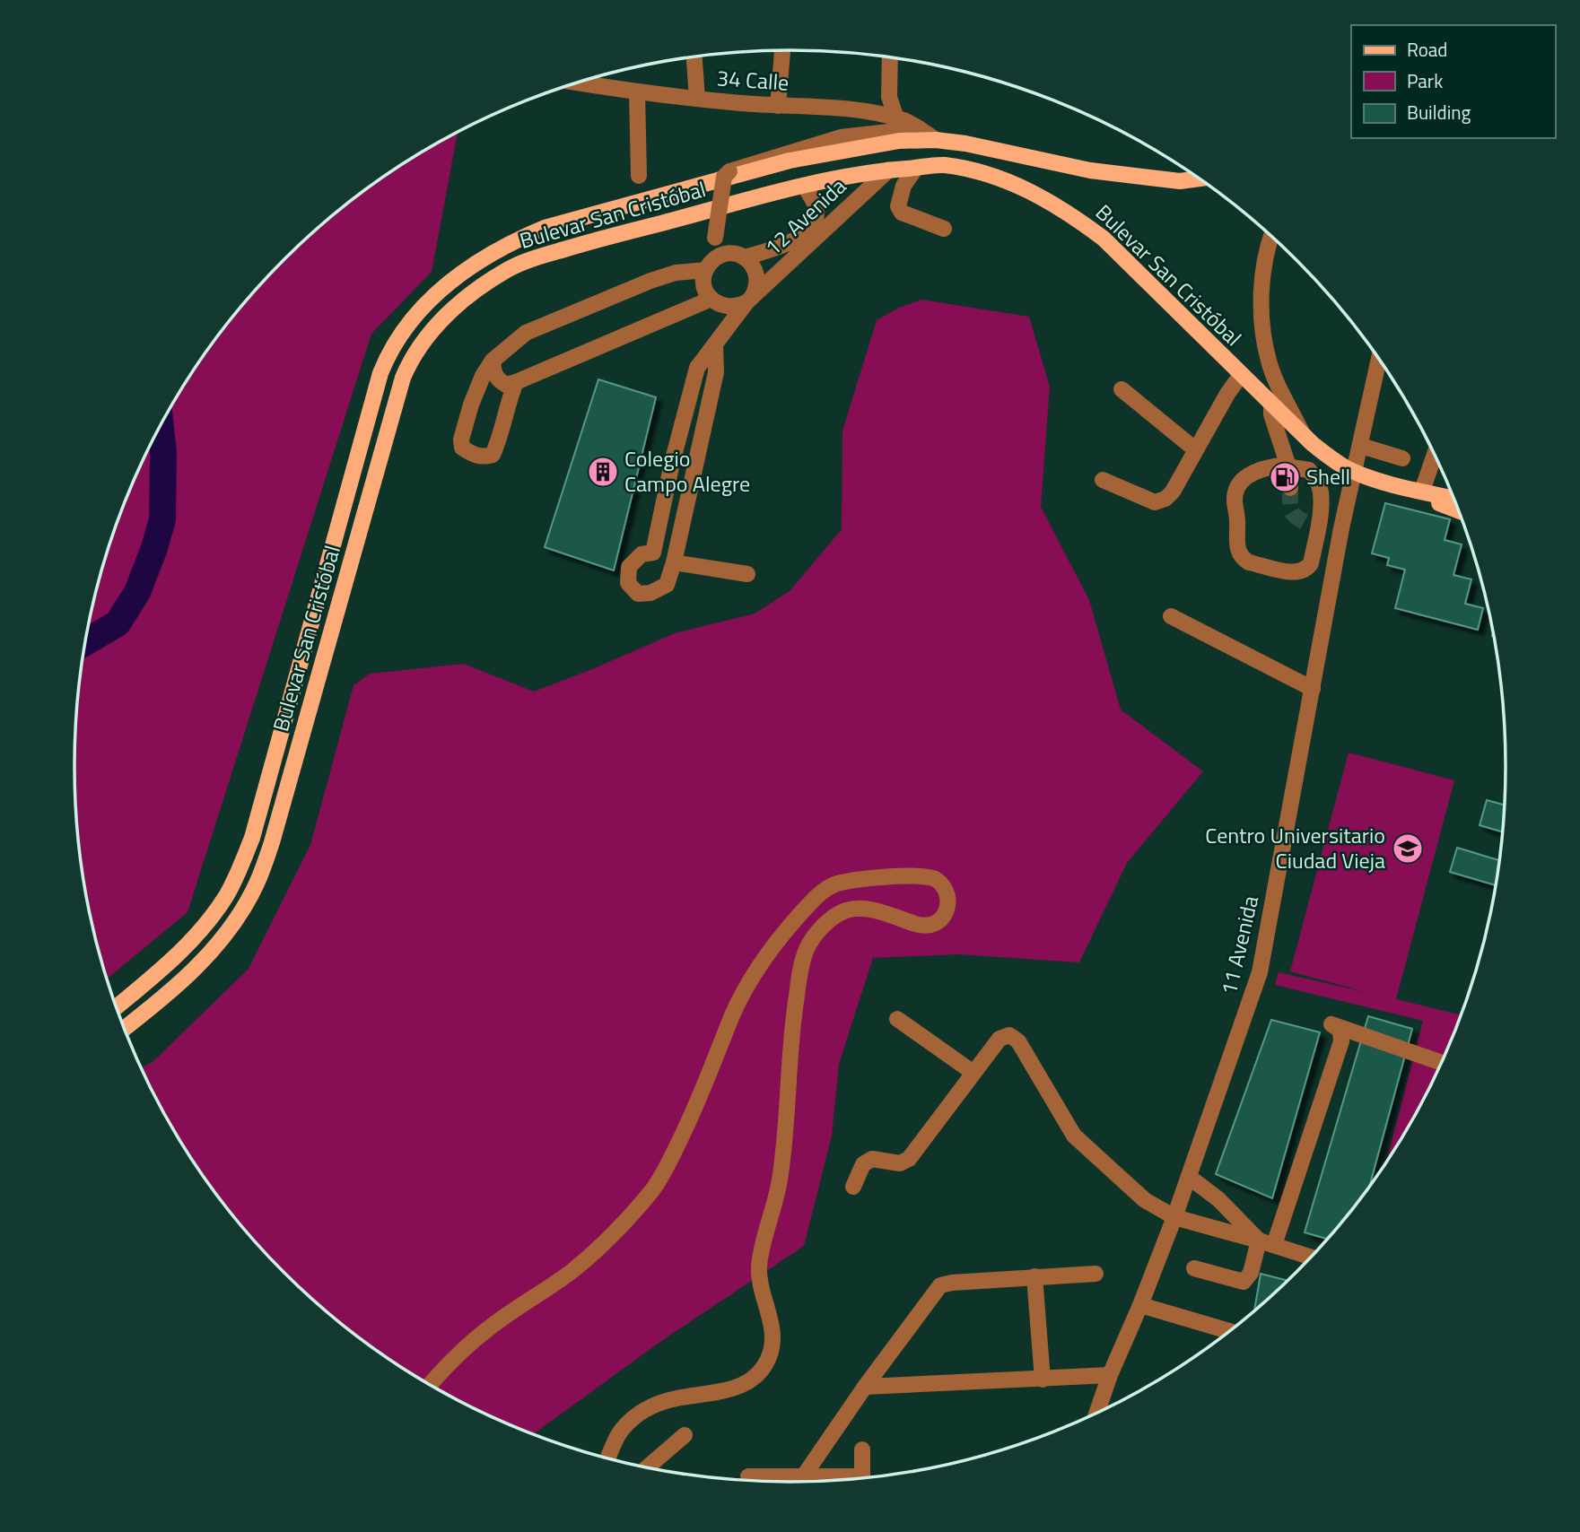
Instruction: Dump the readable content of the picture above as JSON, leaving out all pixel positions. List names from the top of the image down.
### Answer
{
  "streets": {
    "main road": ["Bulevar San Cristóbal"],
    "street": ["34 Calle", "12 Avenida", "11 Avenida"]
  },
  "crossings": [
    ["34 Calle", "Bulevar San Cristóbal"],
    ["Bulevar San Cristóbal", "12 Avenida"],
    ["Bulevar San Cristóbal", "11 Avenida"]
  ],
  "places": {
    "building": ["Colegio Campo Alegre"],
    "fuel station": ["Shell"],
    "school or university": ["Centro Universitario Ciudad Vieja"]
  },
  "legend": ["Road", "Park", "Building"]
}
